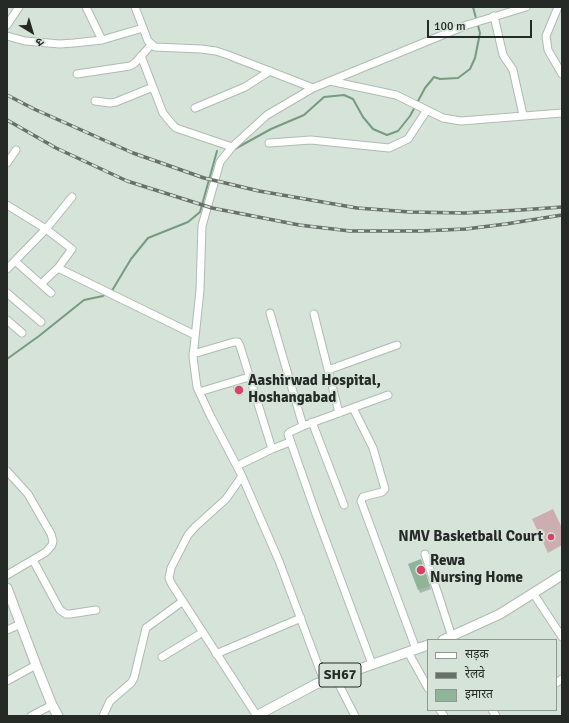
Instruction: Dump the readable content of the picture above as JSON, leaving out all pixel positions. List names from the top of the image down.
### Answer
{
  "streets": {
    "main road": ["SH67"]
  },
  "places": ["Aashirwad Hospital, Hoshangabad", "NMV Basketball Court", "Rewa Nursing Home"],
  "legend": ["सड़क", "रेलवे", "इमारत"],
  "scale_bar": "100 m",
  "north": "bottom right"
}
